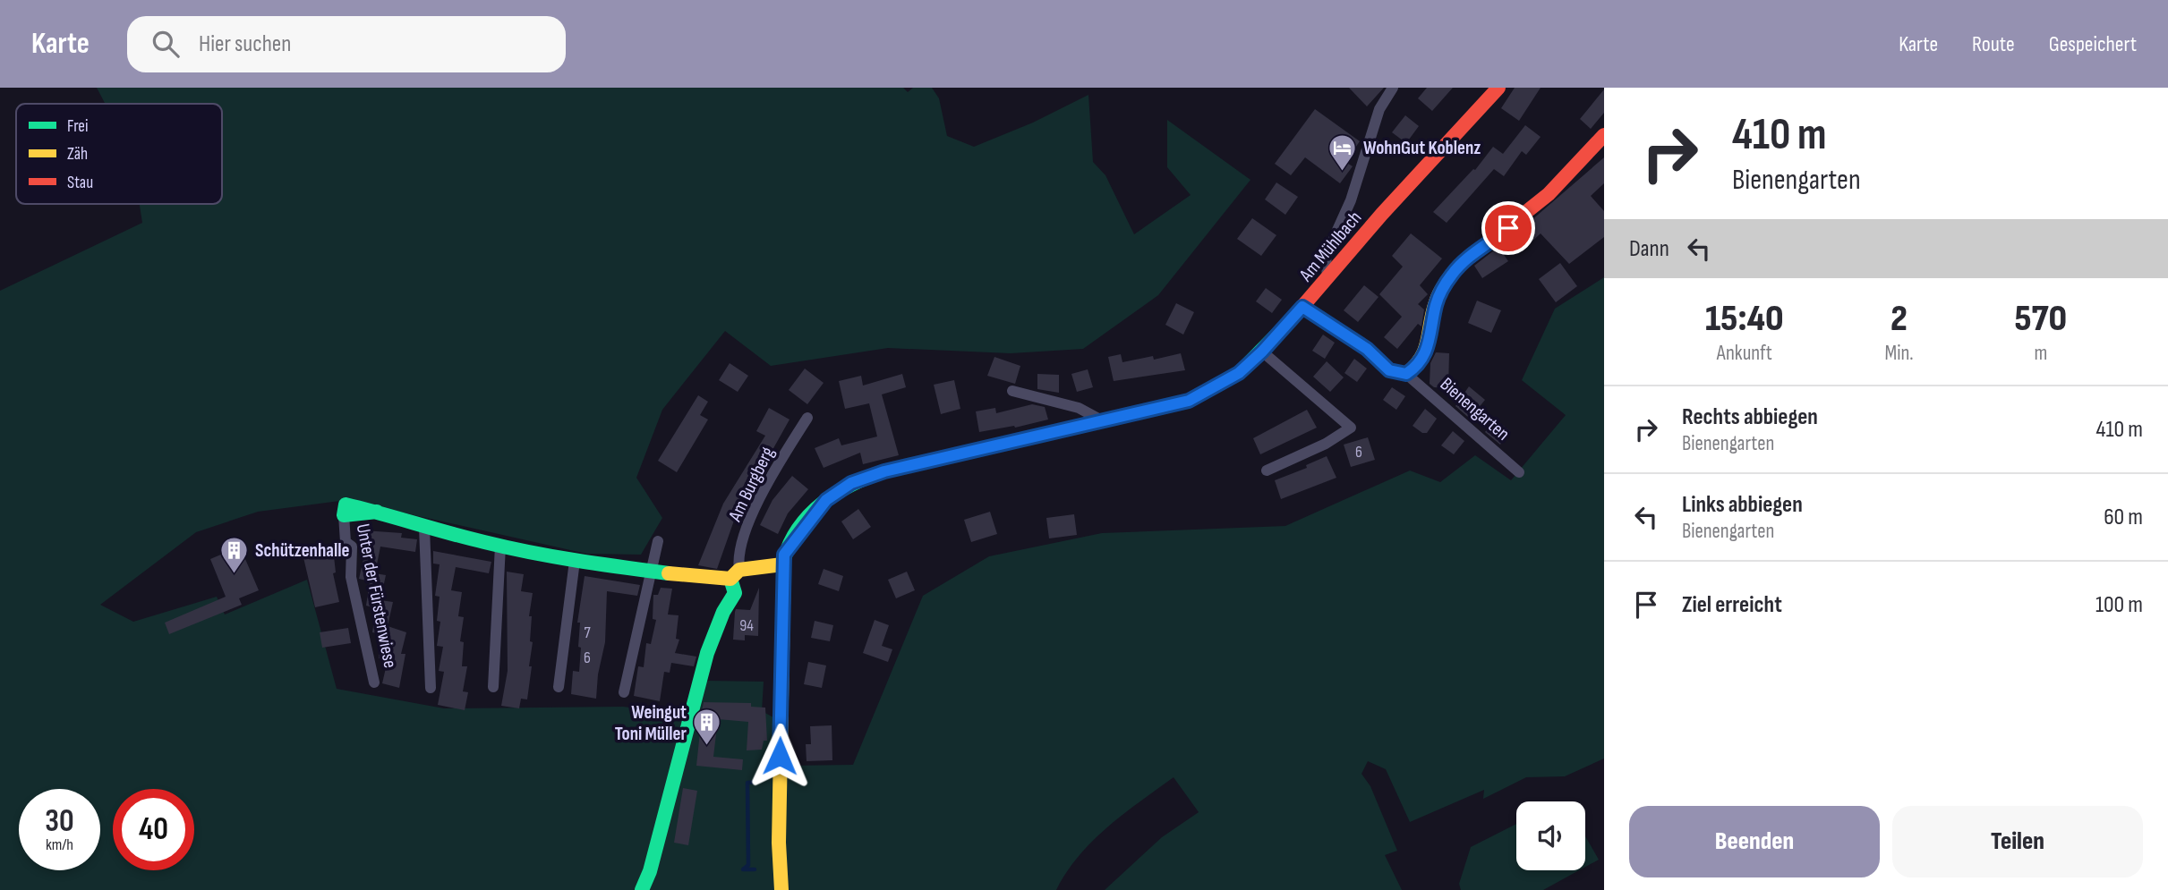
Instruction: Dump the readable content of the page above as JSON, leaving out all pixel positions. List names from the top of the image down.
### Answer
{
  "streets": {
    "street": [
      "Am Mühlbach",
      "Bienengarten",
      "Am Burgberg",
      "Unter der Fürstenwiese"
    ]
  },
  "crossings": [
    ["Am Mühlbach", "Bienengarten"],
    ["Am Mühlbach", "Unter der Fürstenwiese"],
    ["Am Burgberg", "Unter der Fürstenwiese"]
  ],
  "places": {
    "hotel": ["WohnGut Koblenz"],
    "building": ["Schützenhalle", "Weingut Toni Müller"]
  },
  "house_numbers": [
    "6",
    "94",
    "7",
    "6"
  ],
  "legend": ["Frei", "Zäh", "Stau"],
  "page": {
    "header": "Karte",
    "search": "Hier suchen",
    "nav": ["Karte", "Route", "Gespeichert"],
    "turn": ["410 m", "Bienengarten"],
    "then": "Dann",
    "eta": [
      "15:40",
      "Ankunft",
      "2",
      "Min.",
      "570",
      "m"
    ],
    "list": [
      {
        "name": "Rechts abbiegen",
        "note": "Bienengarten",
        "value": "410 m"
      },
      {
        "name": "Links abbiegen",
        "note": "Bienengarten",
        "value": "60 m"
      },
      {
        "name": "Ziel erreicht",
        "value": "100 m"
      }
    ],
    "speed": "30 km/h",
    "limit": "40",
    "buttons": ["Beenden", "Teilen"]
  }
}
